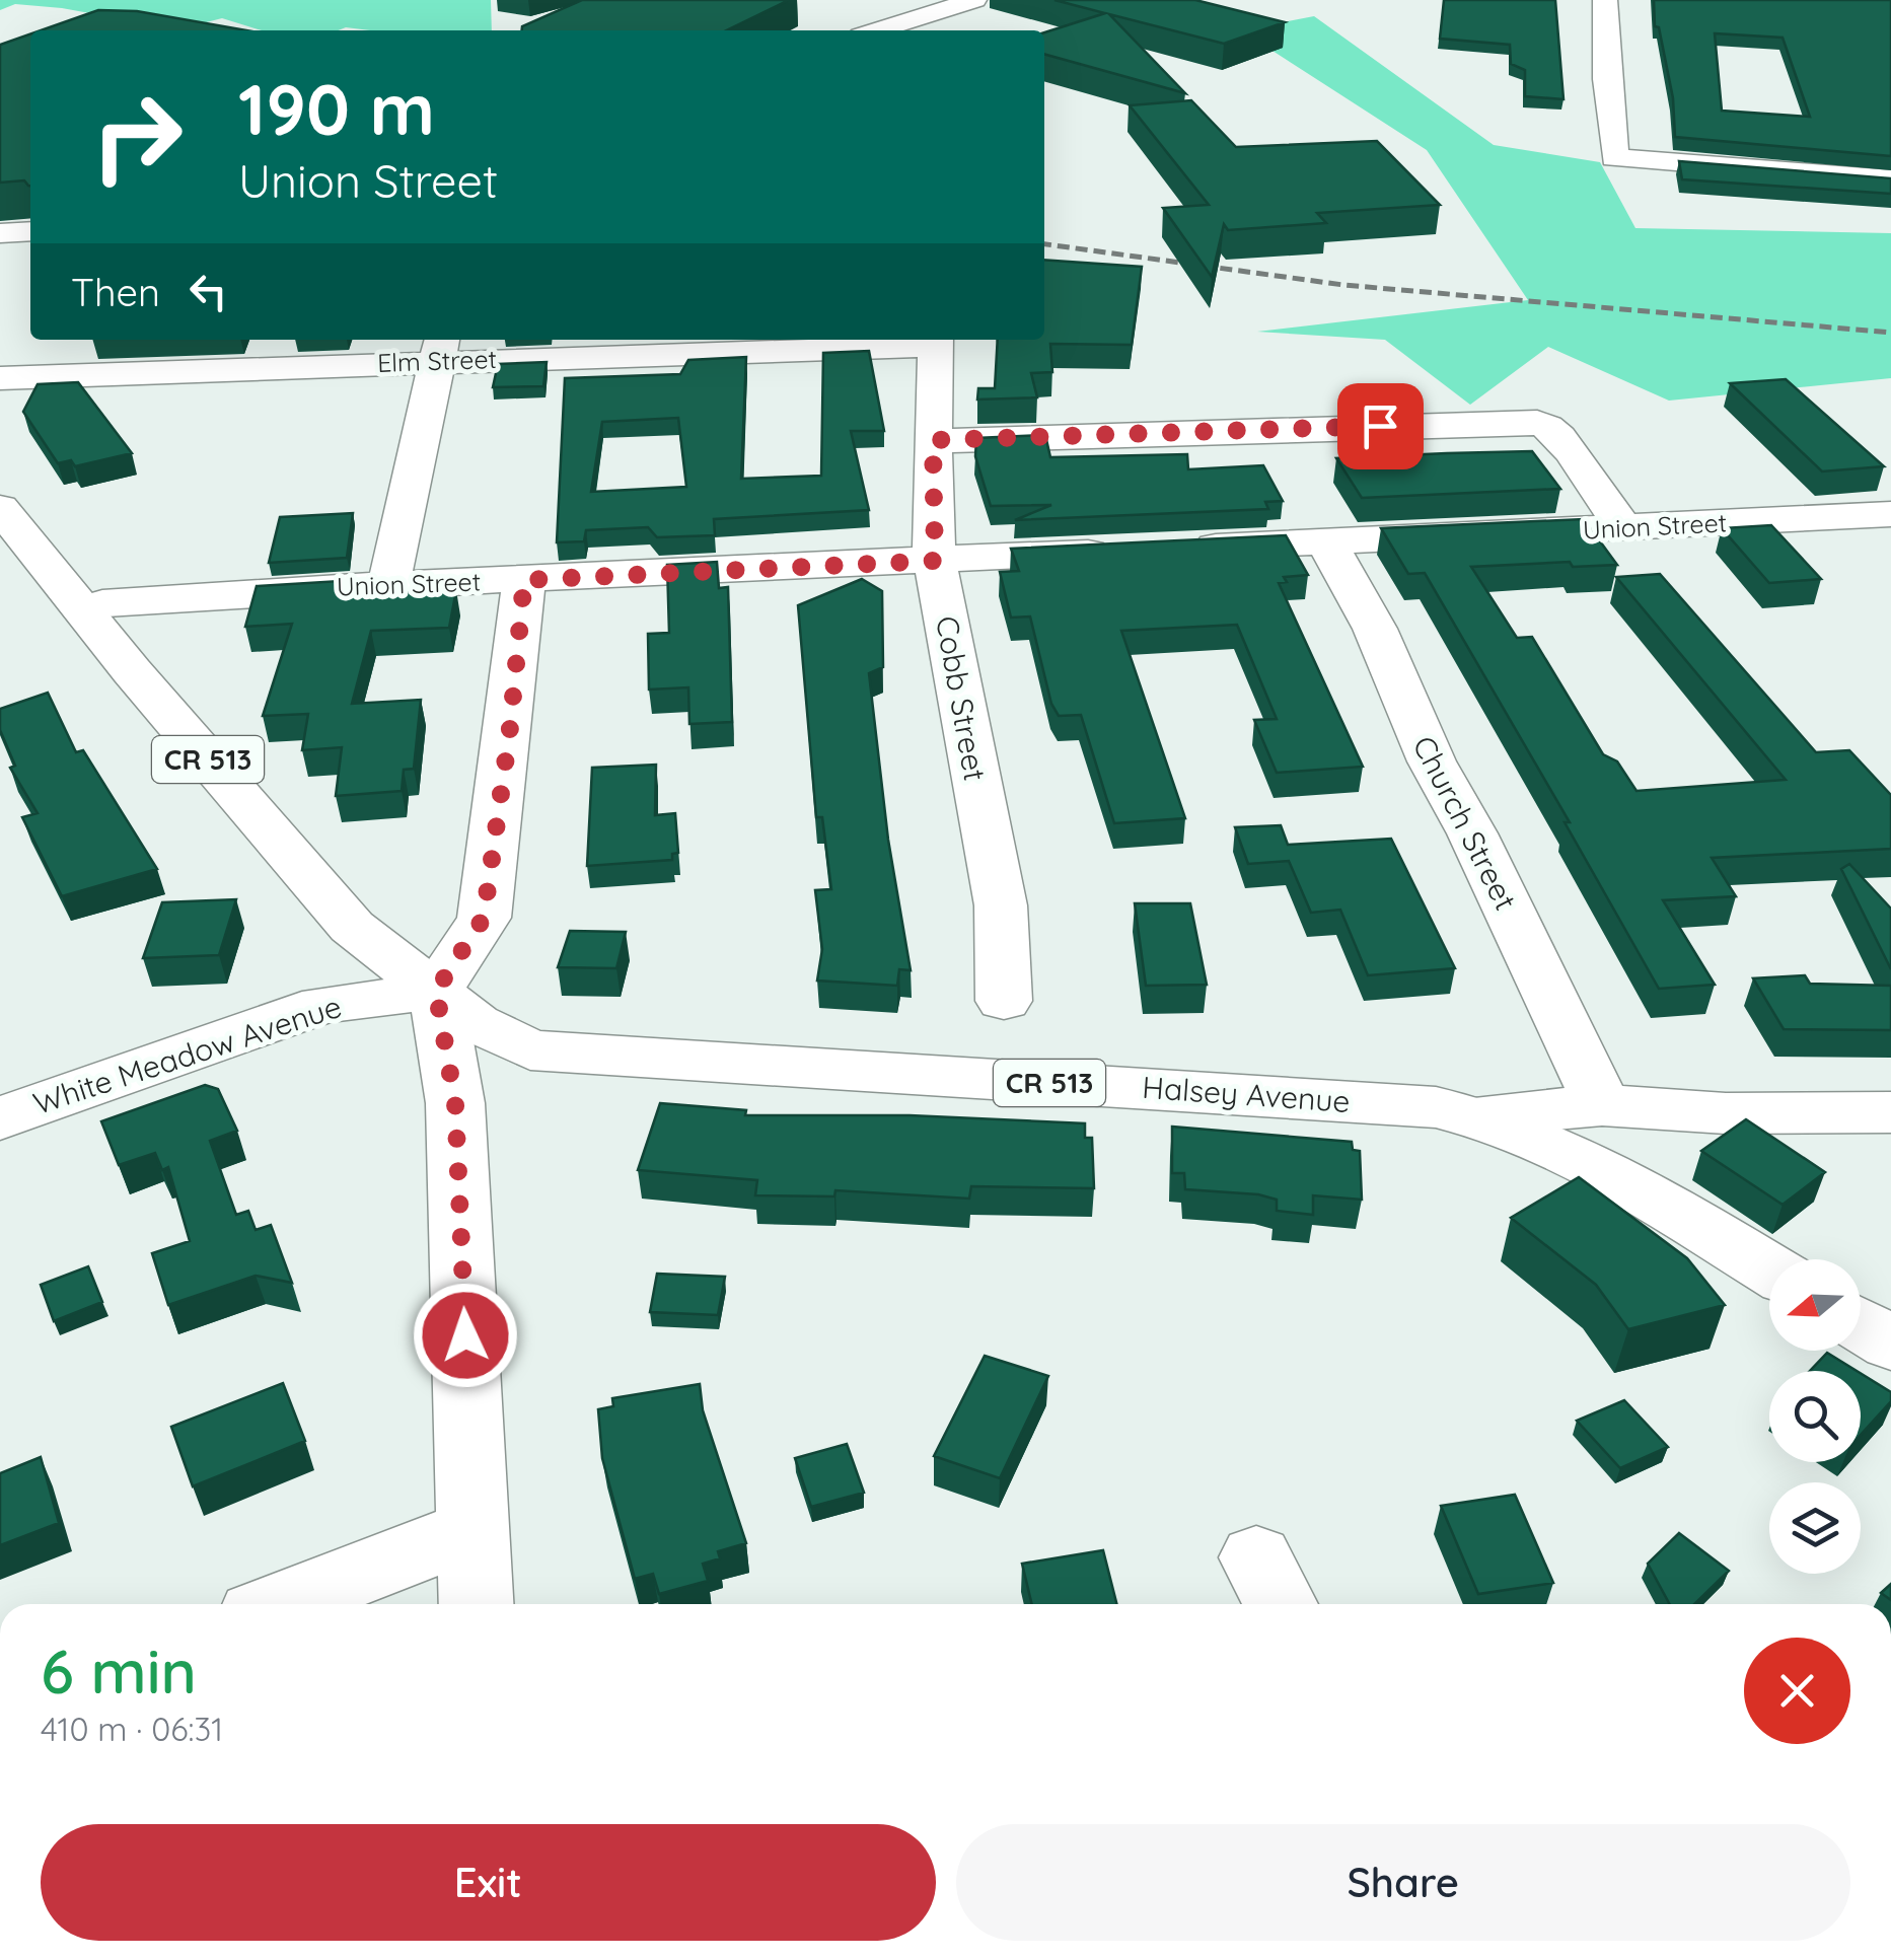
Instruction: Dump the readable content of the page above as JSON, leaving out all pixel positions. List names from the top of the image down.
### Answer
{
  "streets": {
    "street": [
      "Elm Street",
      "Union Street",
      "Cobb Street",
      "CR 513",
      "Church Street",
      "White Meadow Avenue",
      "Halsey Avenue"
    ]
  },
  "crossings": [
    ["Elm Street", "Cobb Street"],
    ["Union Street", "Cobb Street"],
    ["Union Street", "CR 513"],
    ["Union Street", "Church Street"],
    ["CR 513", "White Meadow Avenue"],
    ["CR 513", "Halsey Avenue"],
    ["Church Street", "Halsey Avenue"],
    ["White Meadow Avenue", "Halsey Avenue"]
  ],
  "north": "left",
  "page": {
    "turn": ["190 m", "Union Street"],
    "then": "Then",
    "heading": ["6 min", "410 m · 06:31"],
    "buttons": ["Exit", "Share"]
  }
}
